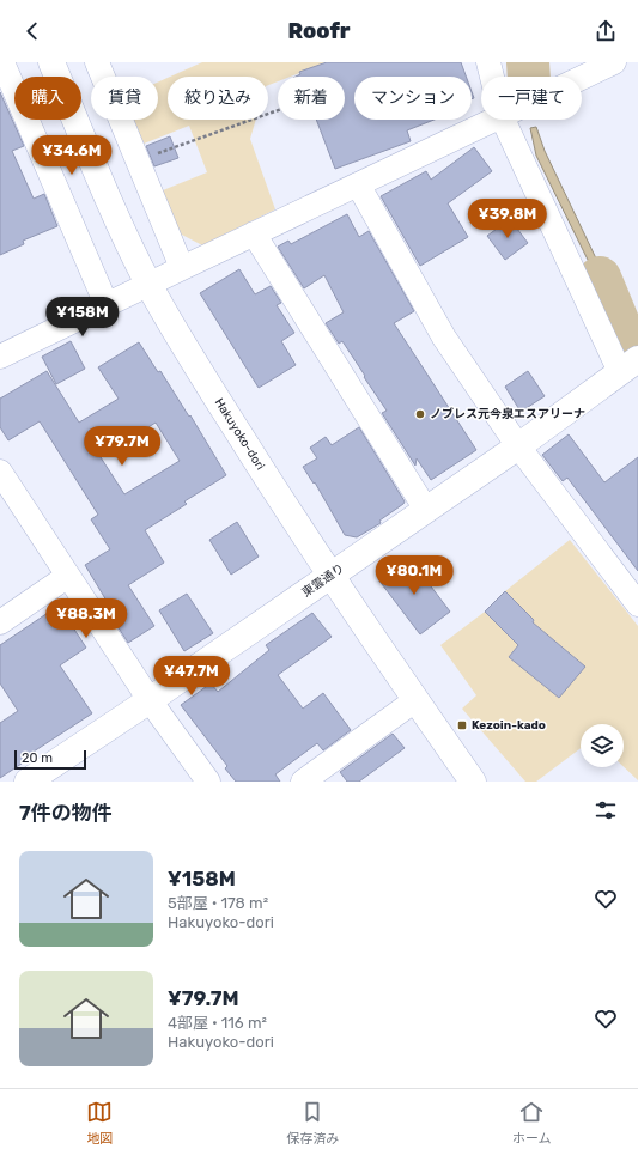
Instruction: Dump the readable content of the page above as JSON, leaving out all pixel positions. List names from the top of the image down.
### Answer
{
  "streets": {
    "main road": ["Hakuyoko-dori", "東雲通り"]
  },
  "crossings": [
    ["Hakuyoko-dori", "東雲通り"]
  ],
  "places": {
    "other": ["ノブレス元今泉エスアリーナ"],
    "transit": ["Kezoin-kado"]
  },
  "scale_bar": "20 m",
  "page": {
    "header": "Roofr",
    "chip": [
      "購入",
      "賃貸",
      "絞り込み",
      "新着",
      "マンション",
      "一戸建て"
    ],
    "price": [
      "¥34.6M",
      "¥39.8M",
      "¥158M",
      "¥79.7M",
      "¥80.1M",
      "¥88.3M",
      "¥47.7M"
    ],
    "scale": "20 m",
    "heading": "7件の物件",
    "list": [
      {
        "name": "¥158M",
        "note": "5部屋 · 178 m² · Hakuyoko-dori"
      },
      {
        "name": "¥79.7M",
        "note": "4部屋 · 116 m² · Hakuyoko-dori"
      }
    ],
    "tabs": ["地図", "保存済み", "ホーム"]
  }
}
